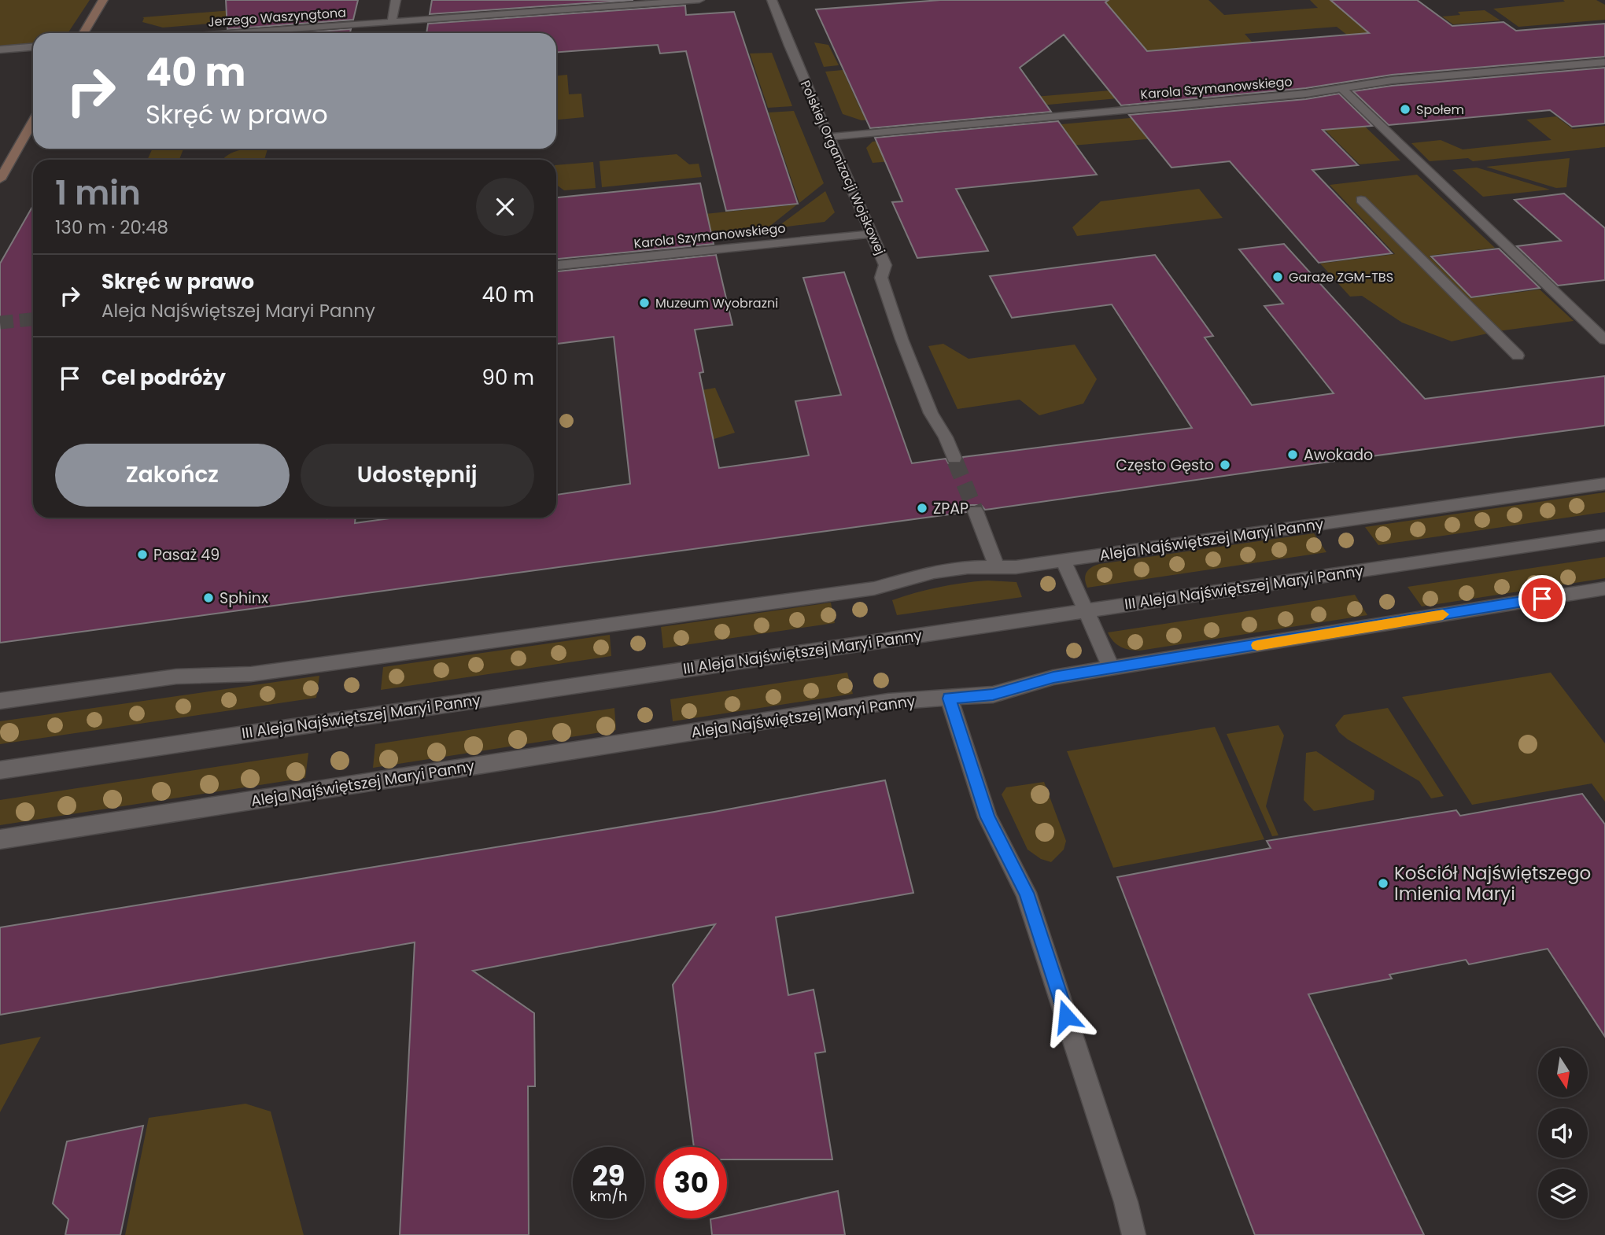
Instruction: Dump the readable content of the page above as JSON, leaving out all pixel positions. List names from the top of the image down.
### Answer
{
  "streets": {
    "street": [
      "Jerzego Waszyngtona",
      "Karola Szymanowskiego",
      "Polskiej Organizacji Wojskowej",
      "Aleja Najświętszej Maryi Panny",
      "III Aleja Najświętszej Maryi Panny"
    ]
  },
  "crossings": [
    ["Karola Szymanowskiego", "Polskiej Organizacji Wojskowej"]
  ],
  "places": [
    "Społem",
    "Garaże ZGM-TBS",
    "Muzeum Wyobrazni",
    "Awokado",
    "Często Gęsto",
    "ZPAP",
    "Pasaż 49",
    "Sphinx",
    "Kościół Najświętszego Imienia Maryi"
  ],
  "north": "bottom",
  "page": {
    "turn": ["40 m", "Skręć w prawo"],
    "heading": ["1 min", "130 m · 20:48"],
    "list": [
      {
        "name": "Skręć w prawo",
        "note": "Aleja Najświętszej Maryi Panny",
        "value": "40 m"
      },
      {
        "name": "Cel podróży",
        "value": "90 m"
      }
    ],
    "buttons": ["Zakończ", "Udostępnij"],
    "speed": "29 km/h",
    "limit": "30"
  }
}
